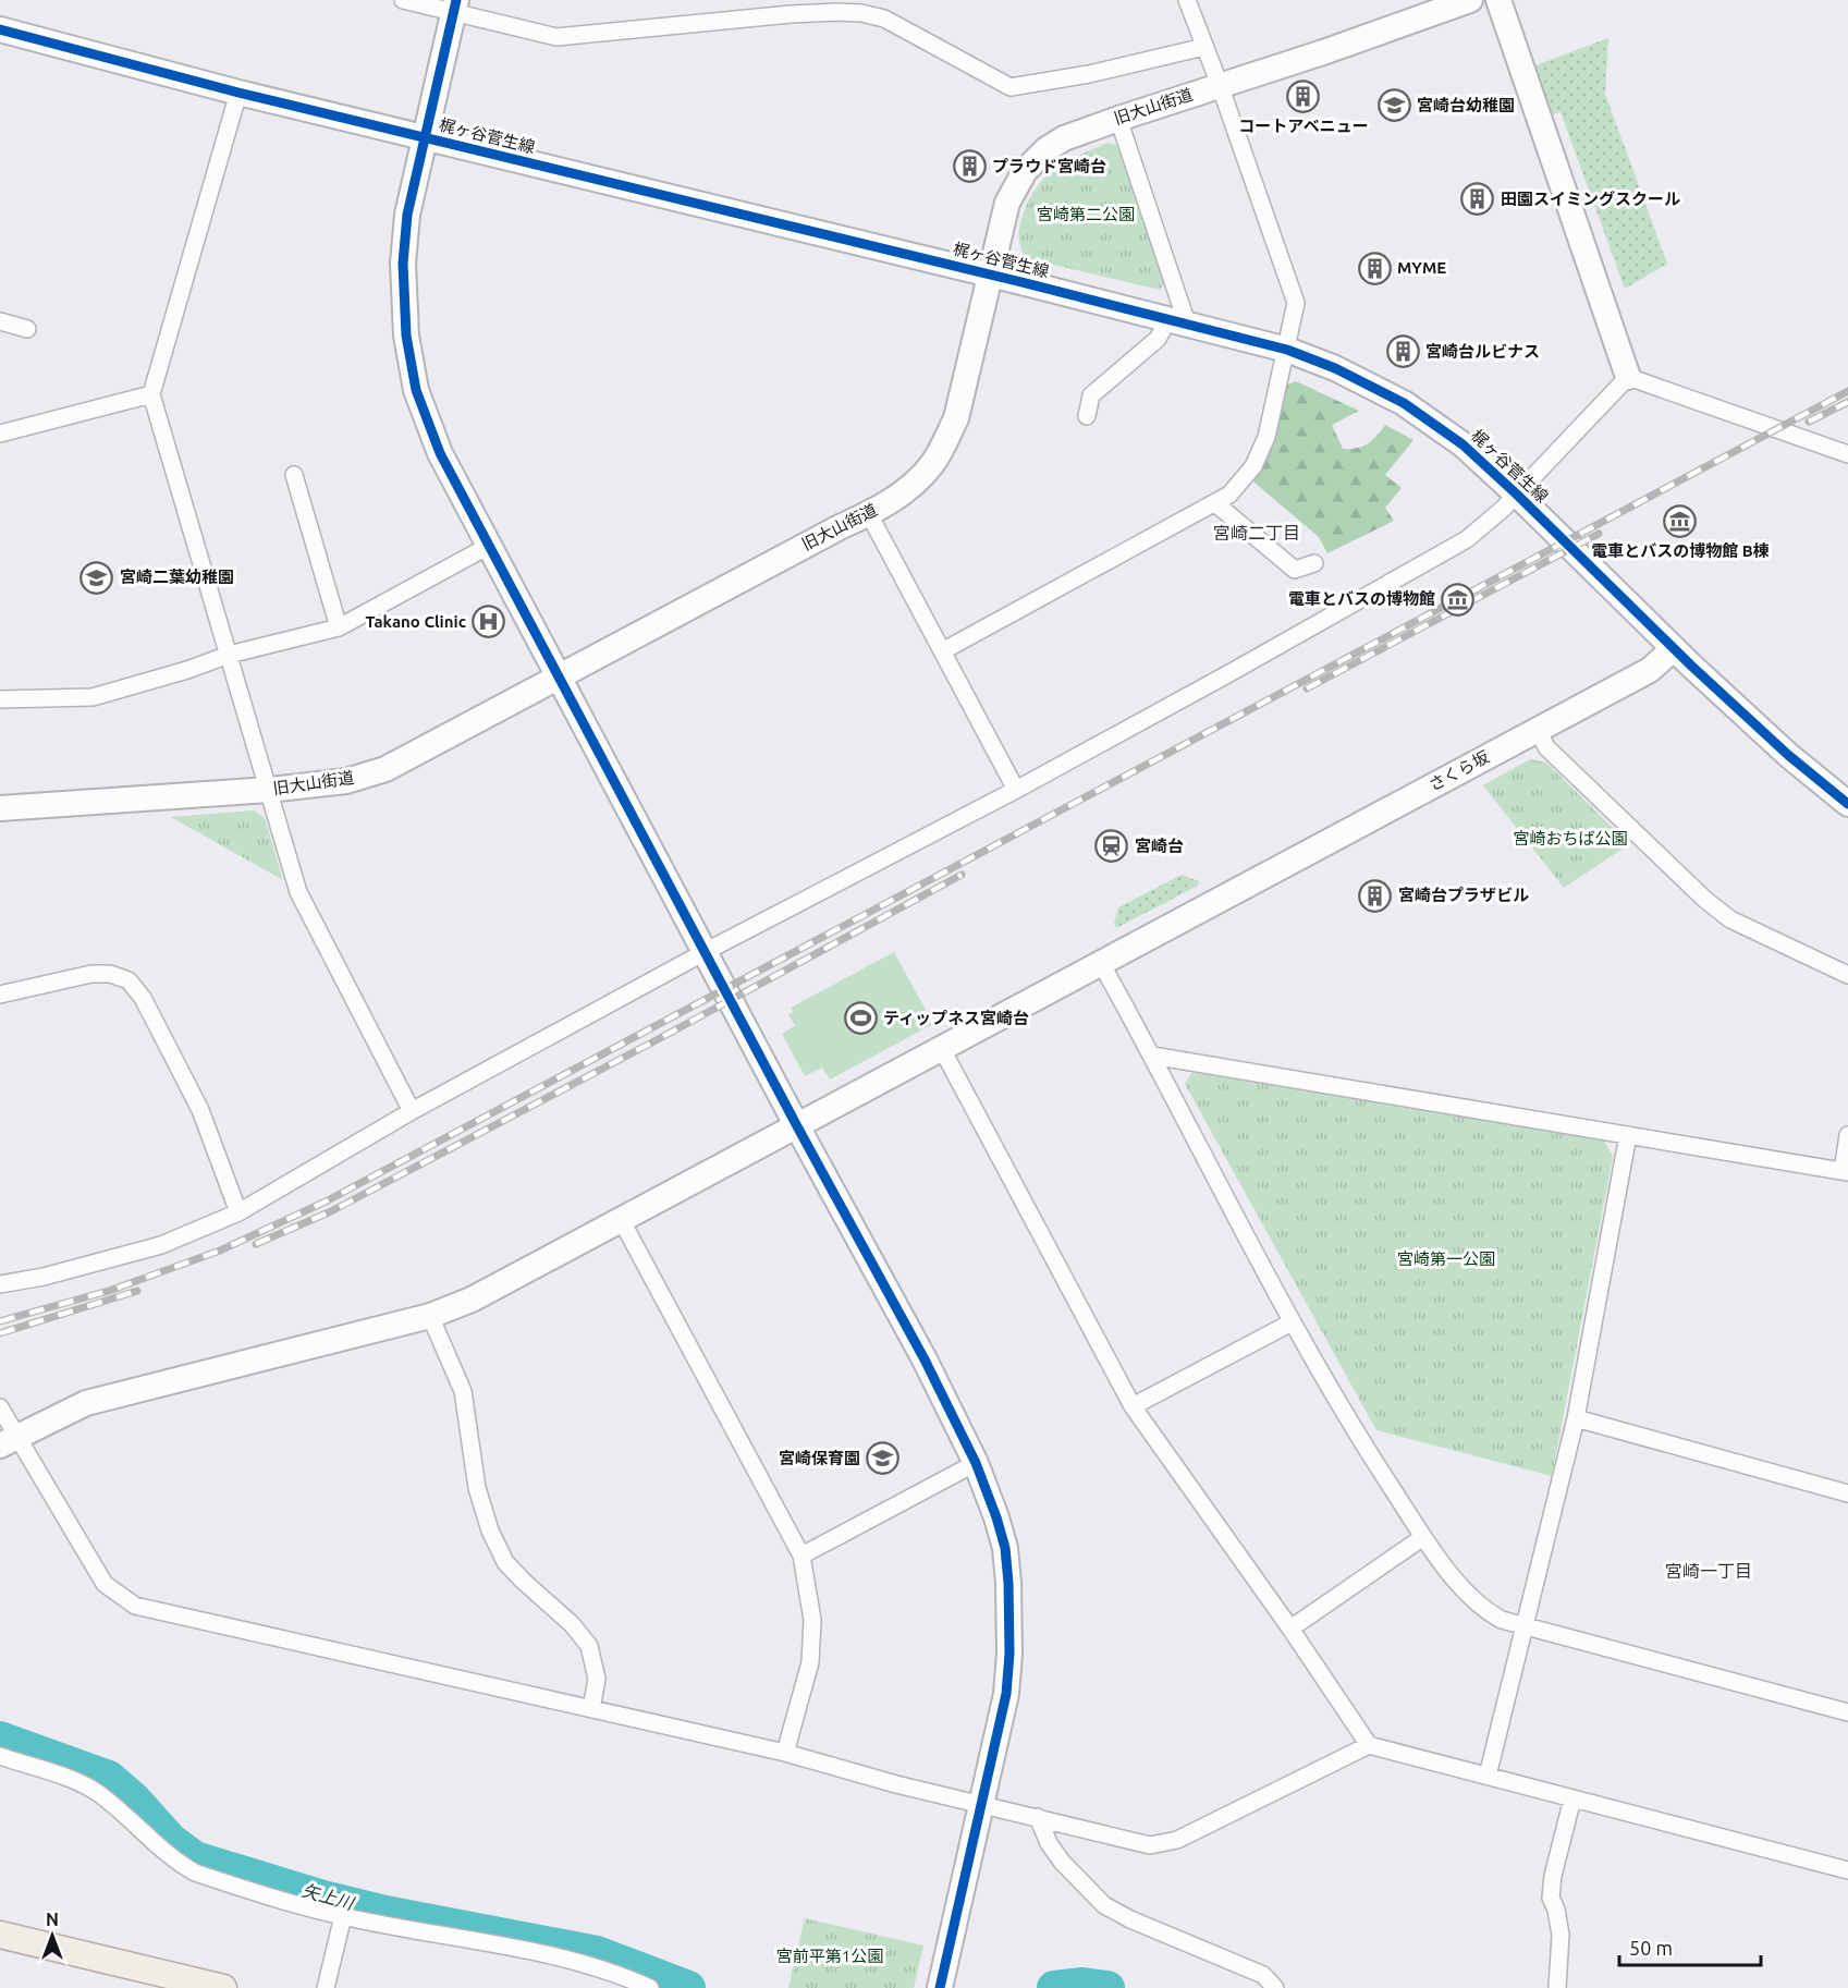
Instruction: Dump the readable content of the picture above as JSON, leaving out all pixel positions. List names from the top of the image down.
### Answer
{
  "streets": {
    "street": ["旧大山街道", "梶ヶ谷菅生線", "さくら坂"]
  },
  "crossings": [
    ["旧大山街道", "梶ヶ谷菅生線"],
    ["梶ヶ谷菅生線", "さくら坂"]
  ],
  "districts": ["宮崎二丁目", "宮崎一丁目"],
  "water": ["矢上川"],
  "parks": [
    "宮崎第二公園",
    "宮崎おちば公園",
    "宮崎第一公園",
    "宮前平第1公園"
  ],
  "places": {
    "building": [
      "コートアベニュー",
      "プラウド宮崎台",
      "田園スイミングスクール",
      "MYME",
      "宮崎台ルビナス",
      "宮崎台プラザビル"
    ],
    "school or university": ["宮崎台幼稚園", "宮崎二葉幼稚園", "宮崎保育園"],
    "museum": ["電車とバスの博物館 B棟", "電車とバスの博物館"],
    "hospital": ["Takano Clinic"],
    "station": ["宮崎台"],
    "sports": ["ティップネス宮崎台"]
  },
  "scale_bar": "50 m",
  "north": "top"
}
